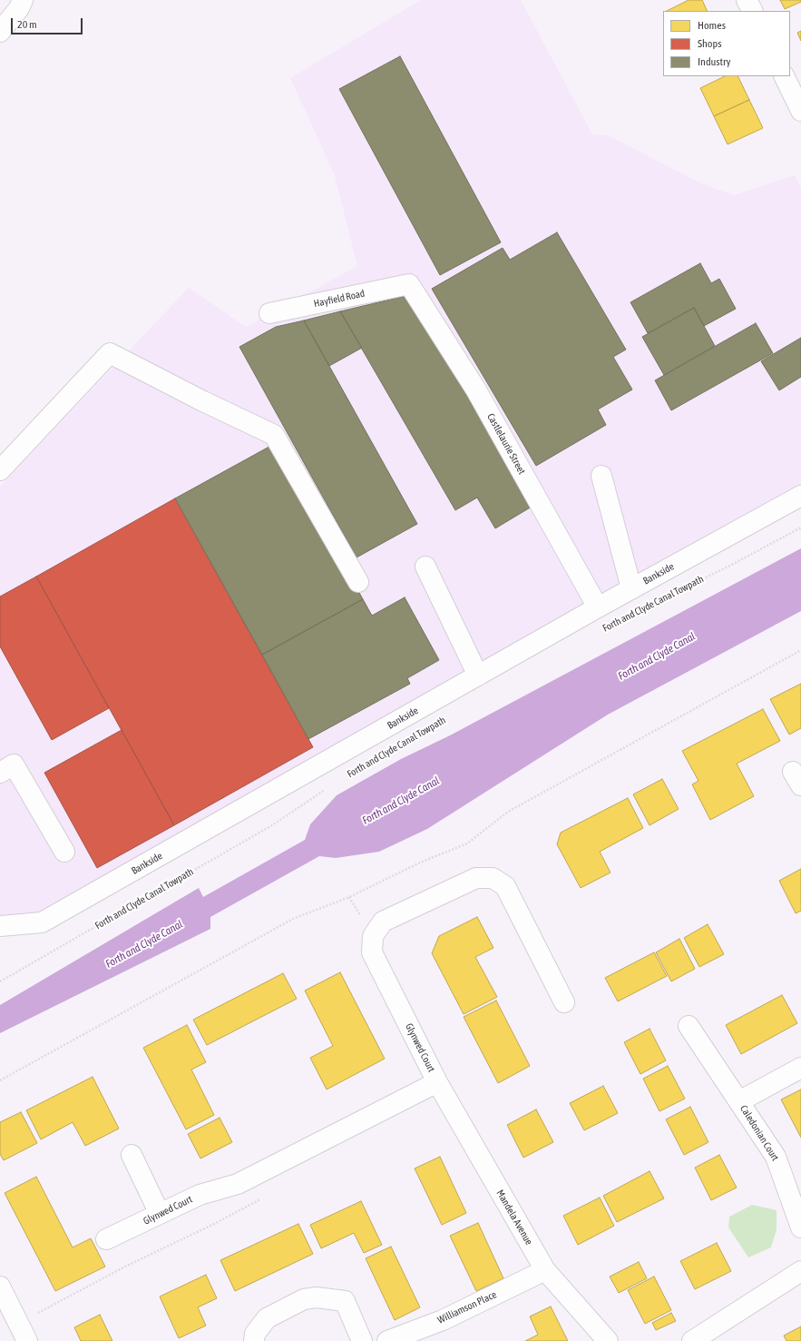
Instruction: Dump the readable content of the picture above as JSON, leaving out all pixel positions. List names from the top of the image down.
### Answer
{
  "streets": {
    "street": [
      "Hayfield Road",
      "Castlelaurie Street",
      "Bankside",
      "Glynwed Court",
      "Caledonian Court",
      "Mandela Avenue",
      "Williamson Place"
    ],
    "path": ["Forth and Clyde Canal Towpath"]
  },
  "crossings": [
    ["Hayfield Road", "Castlelaurie Street"],
    ["Castlelaurie Street", "Bankside"],
    ["Glynwed Court", "Mandela Avenue"],
    ["Mandela Avenue", "Williamson Place"]
  ],
  "water": ["Forth and Clyde Canal"],
  "legend": ["Homes", "Shops", "Industry"],
  "scale_bar": "20 m"
}
